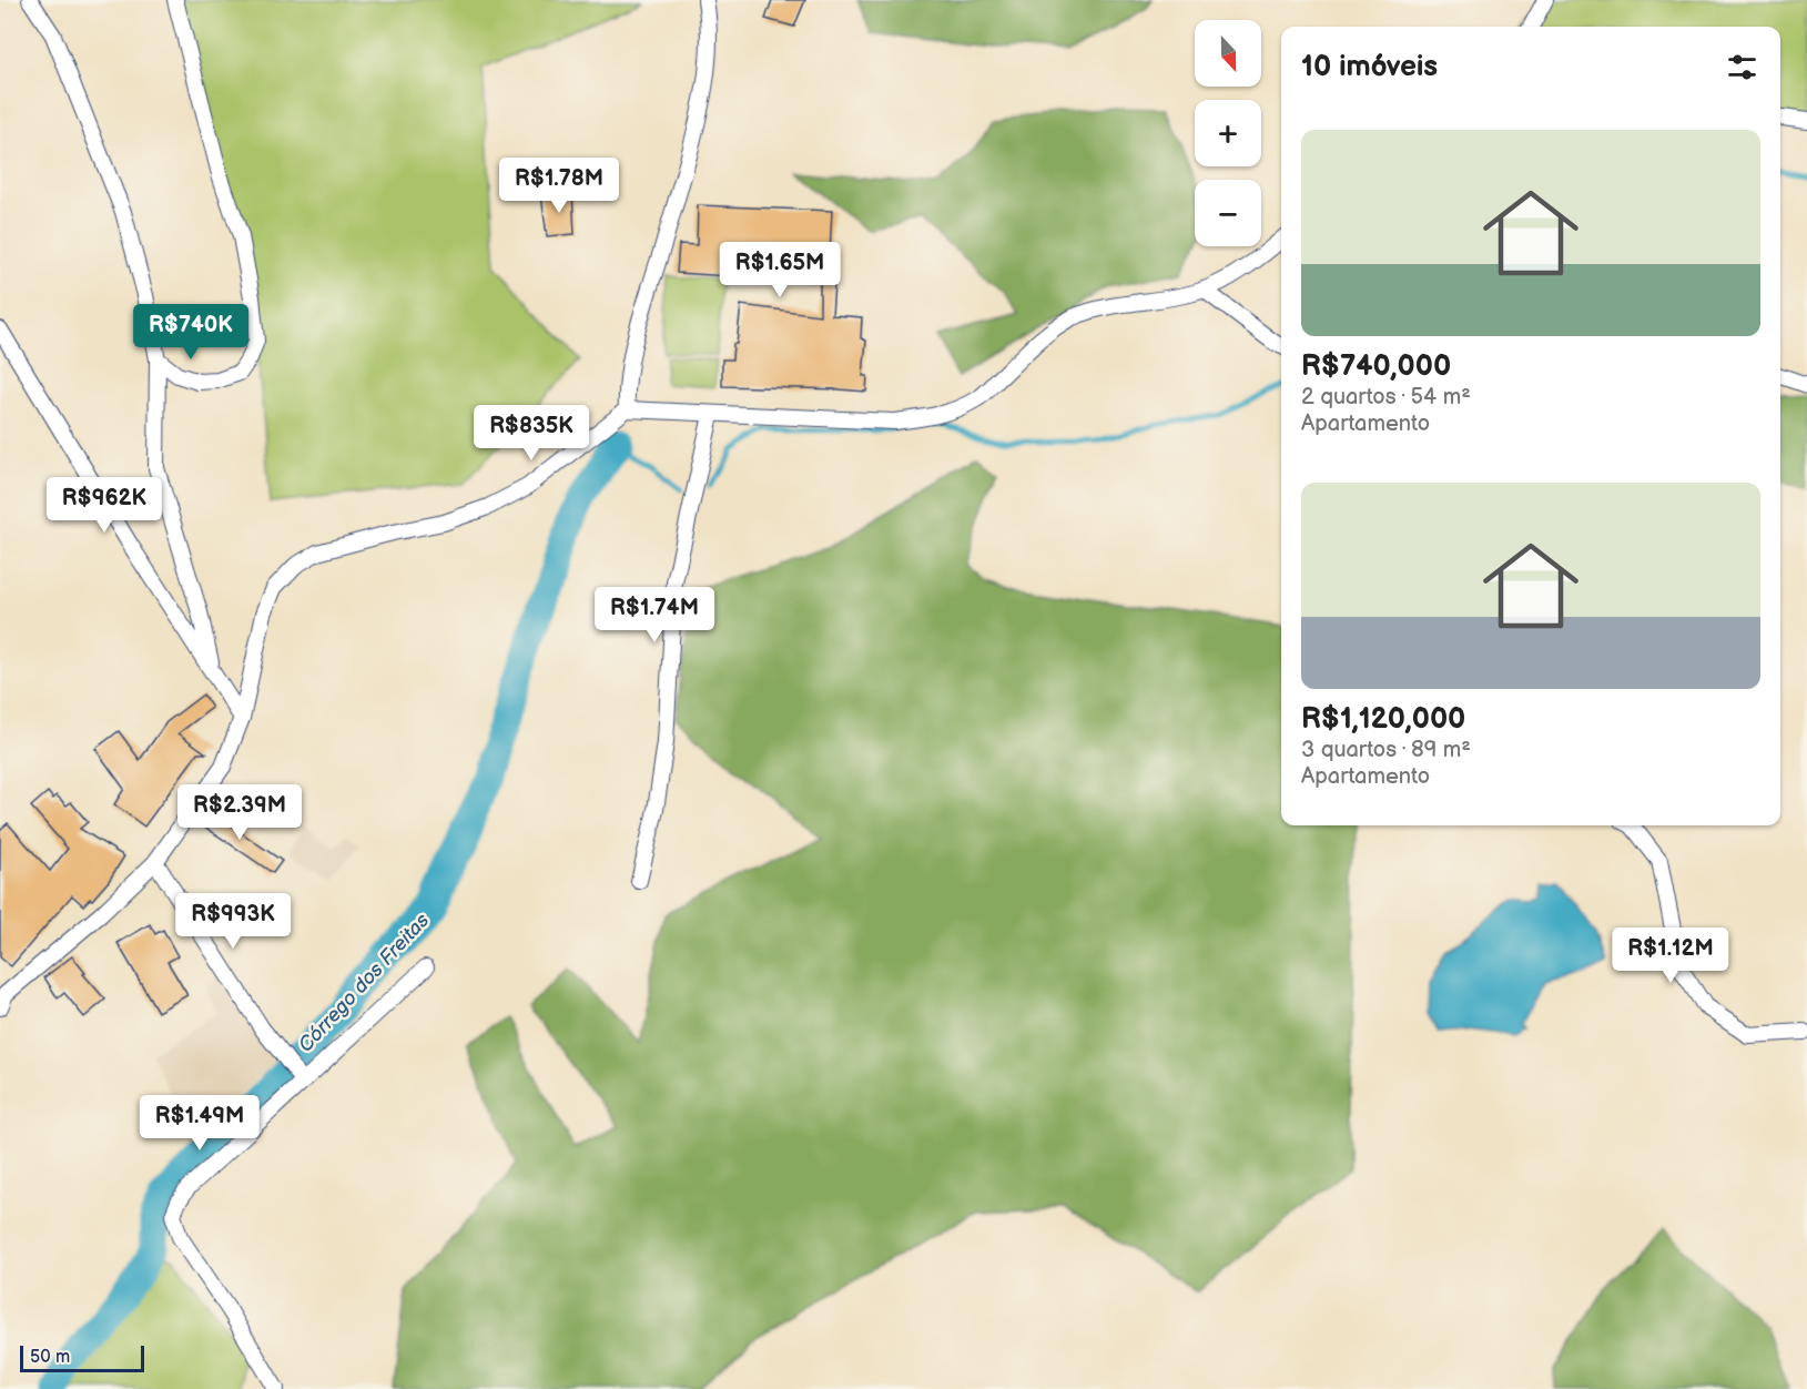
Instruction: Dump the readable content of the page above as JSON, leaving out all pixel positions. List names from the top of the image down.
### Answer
{
  "water": ["Córrego dos Freitas"],
  "scale_bar": "50 m",
  "north": "bottom",
  "page": {
    "map_buttons": ["+", "−"],
    "heading": "10 imóveis",
    "list": [
      {
        "name": "R$740,000",
        "note": "2 quartos · 54 m² · Apartamento"
      },
      {
        "name": "R$1,120,000",
        "note": "3 quartos · 89 m² · Apartamento"
      }
    ],
    "price": [
      "R$1.78M",
      "R$1.65M",
      "R$740K",
      "R$835K",
      "R$962K",
      "R$1.74M",
      "R$2.39M",
      "R$993K",
      "R$1.12M",
      "R$1.49M"
    ],
    "scale": "50 m"
  }
}
